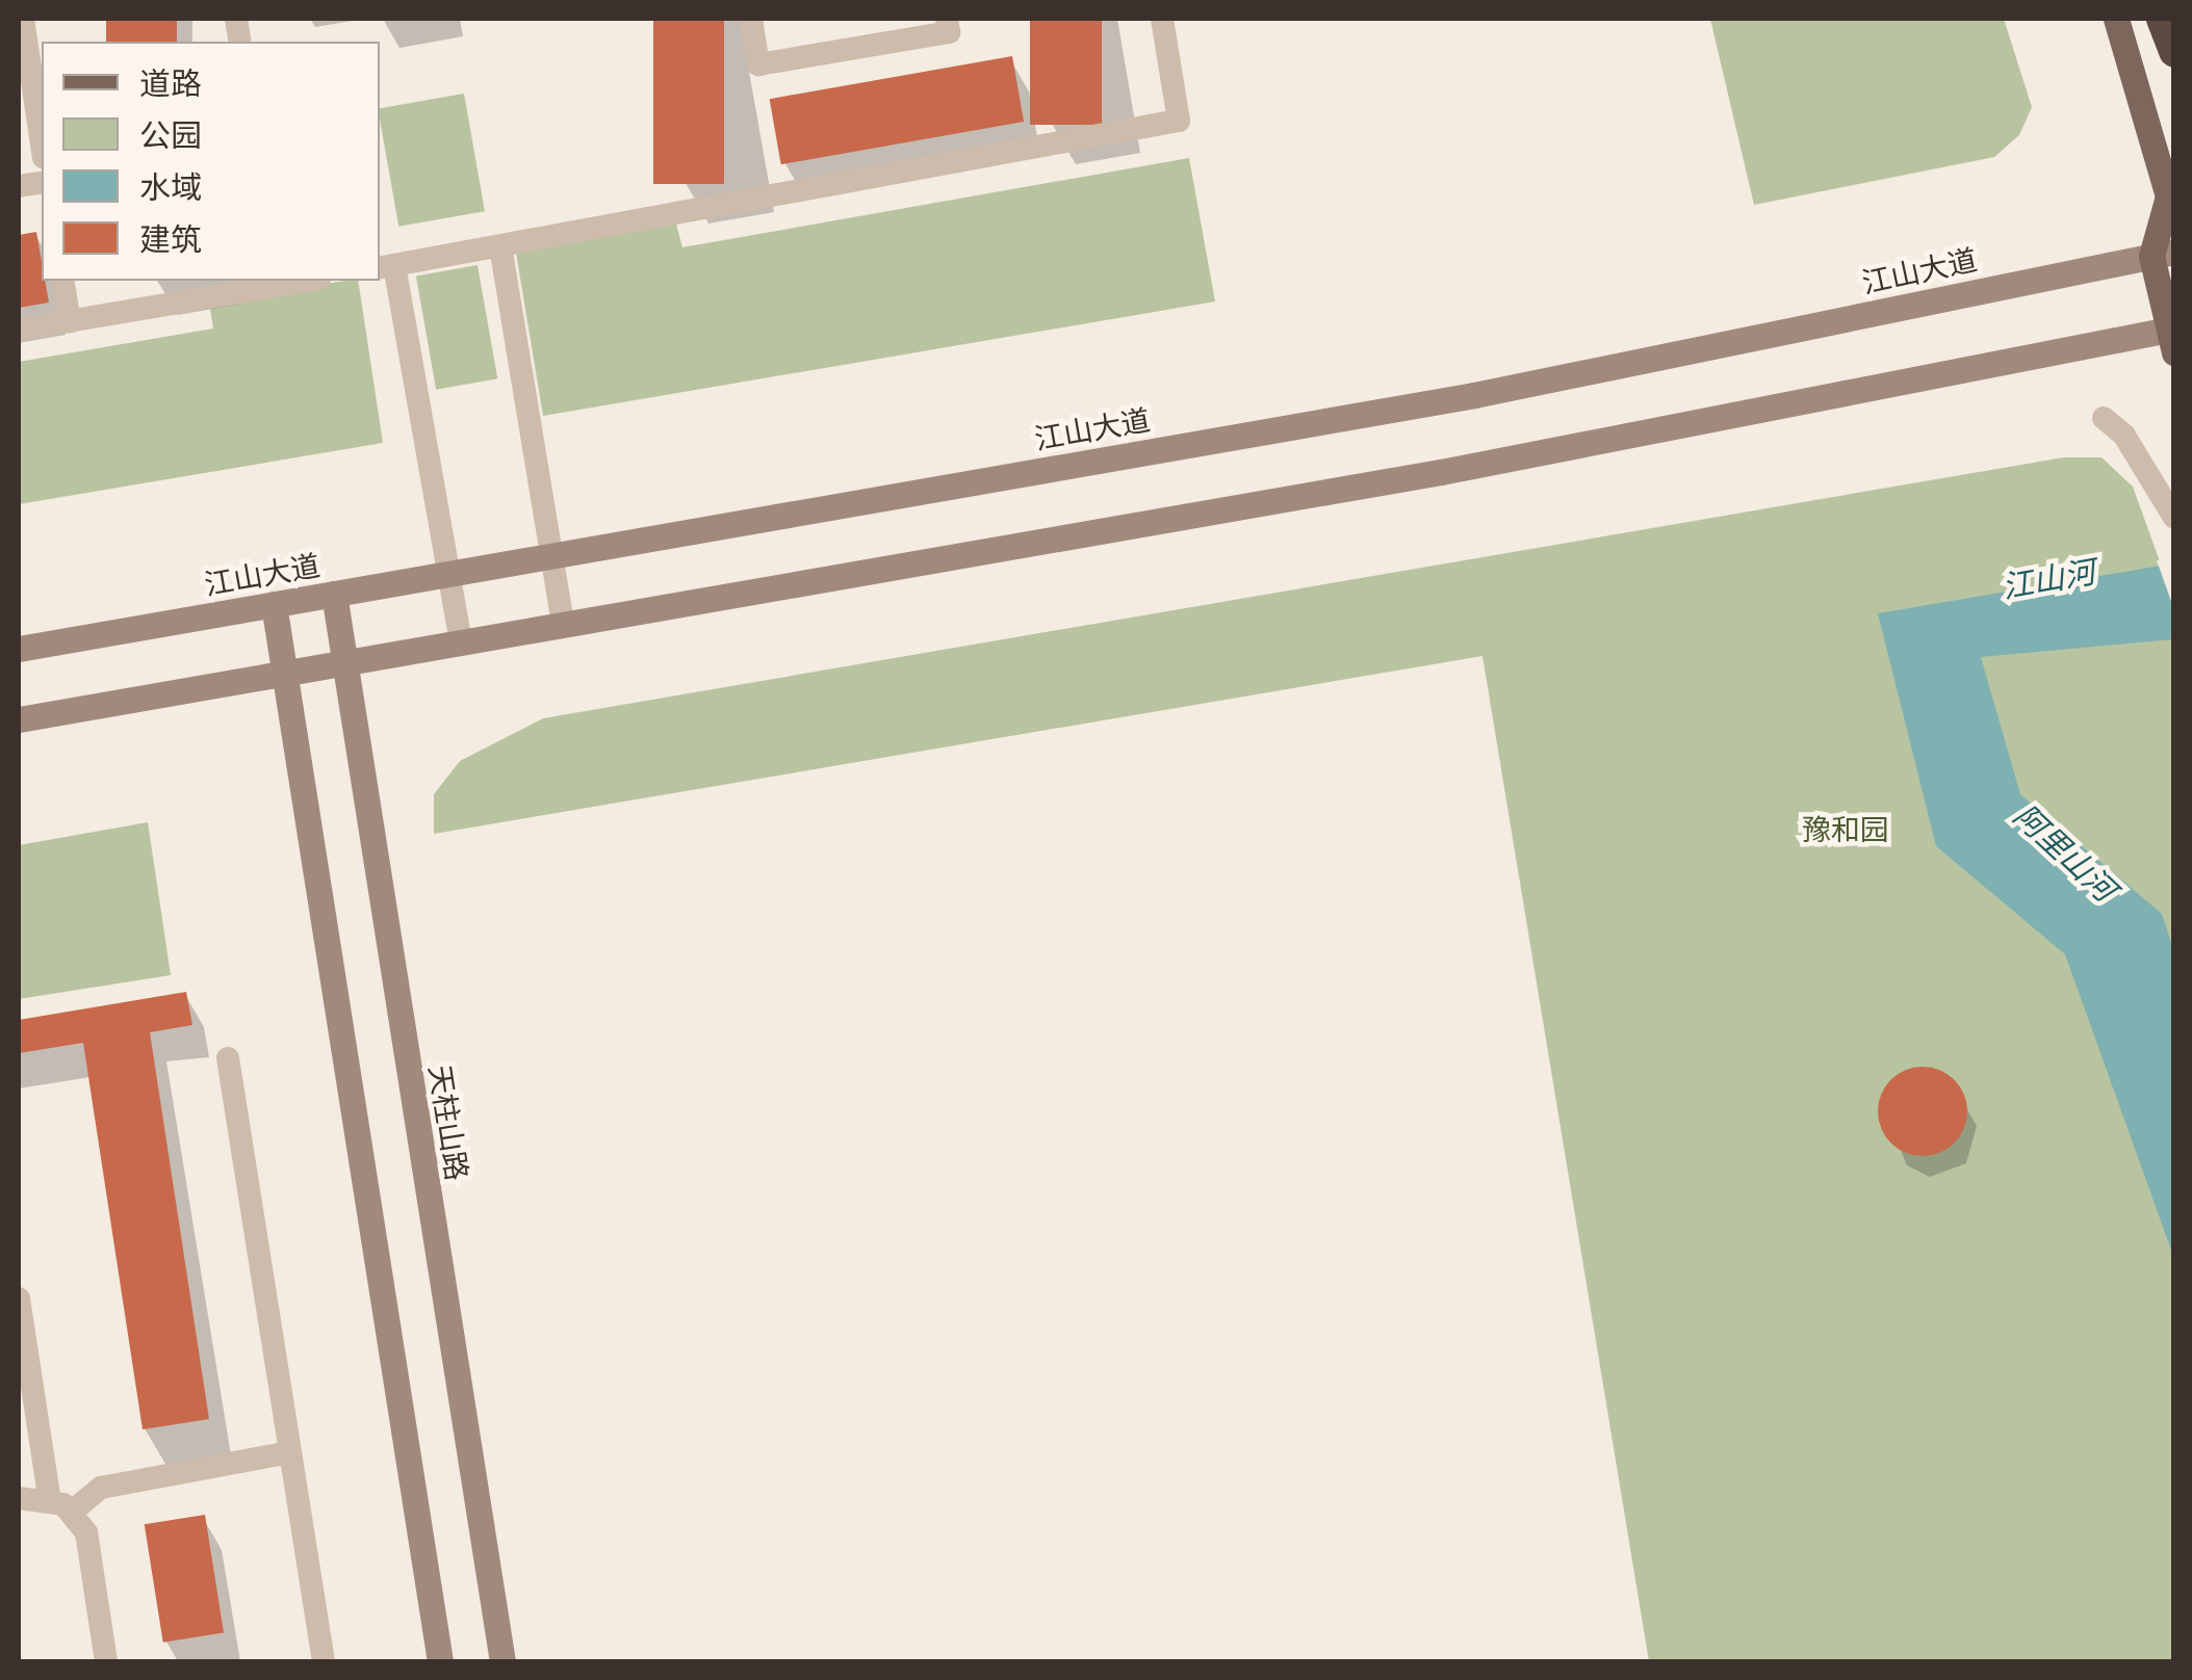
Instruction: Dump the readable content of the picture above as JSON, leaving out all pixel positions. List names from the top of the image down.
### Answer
{
  "streets": {
    "main road": ["江山大道", "天柱山路"]
  },
  "crossings": [
    ["江山大道", "天柱山路"]
  ],
  "water": ["江山河", "阿里山河"],
  "parks": ["豫和园"],
  "legend": [
    "道路",
    "公园",
    "水域",
    "建筑"
  ]
}
